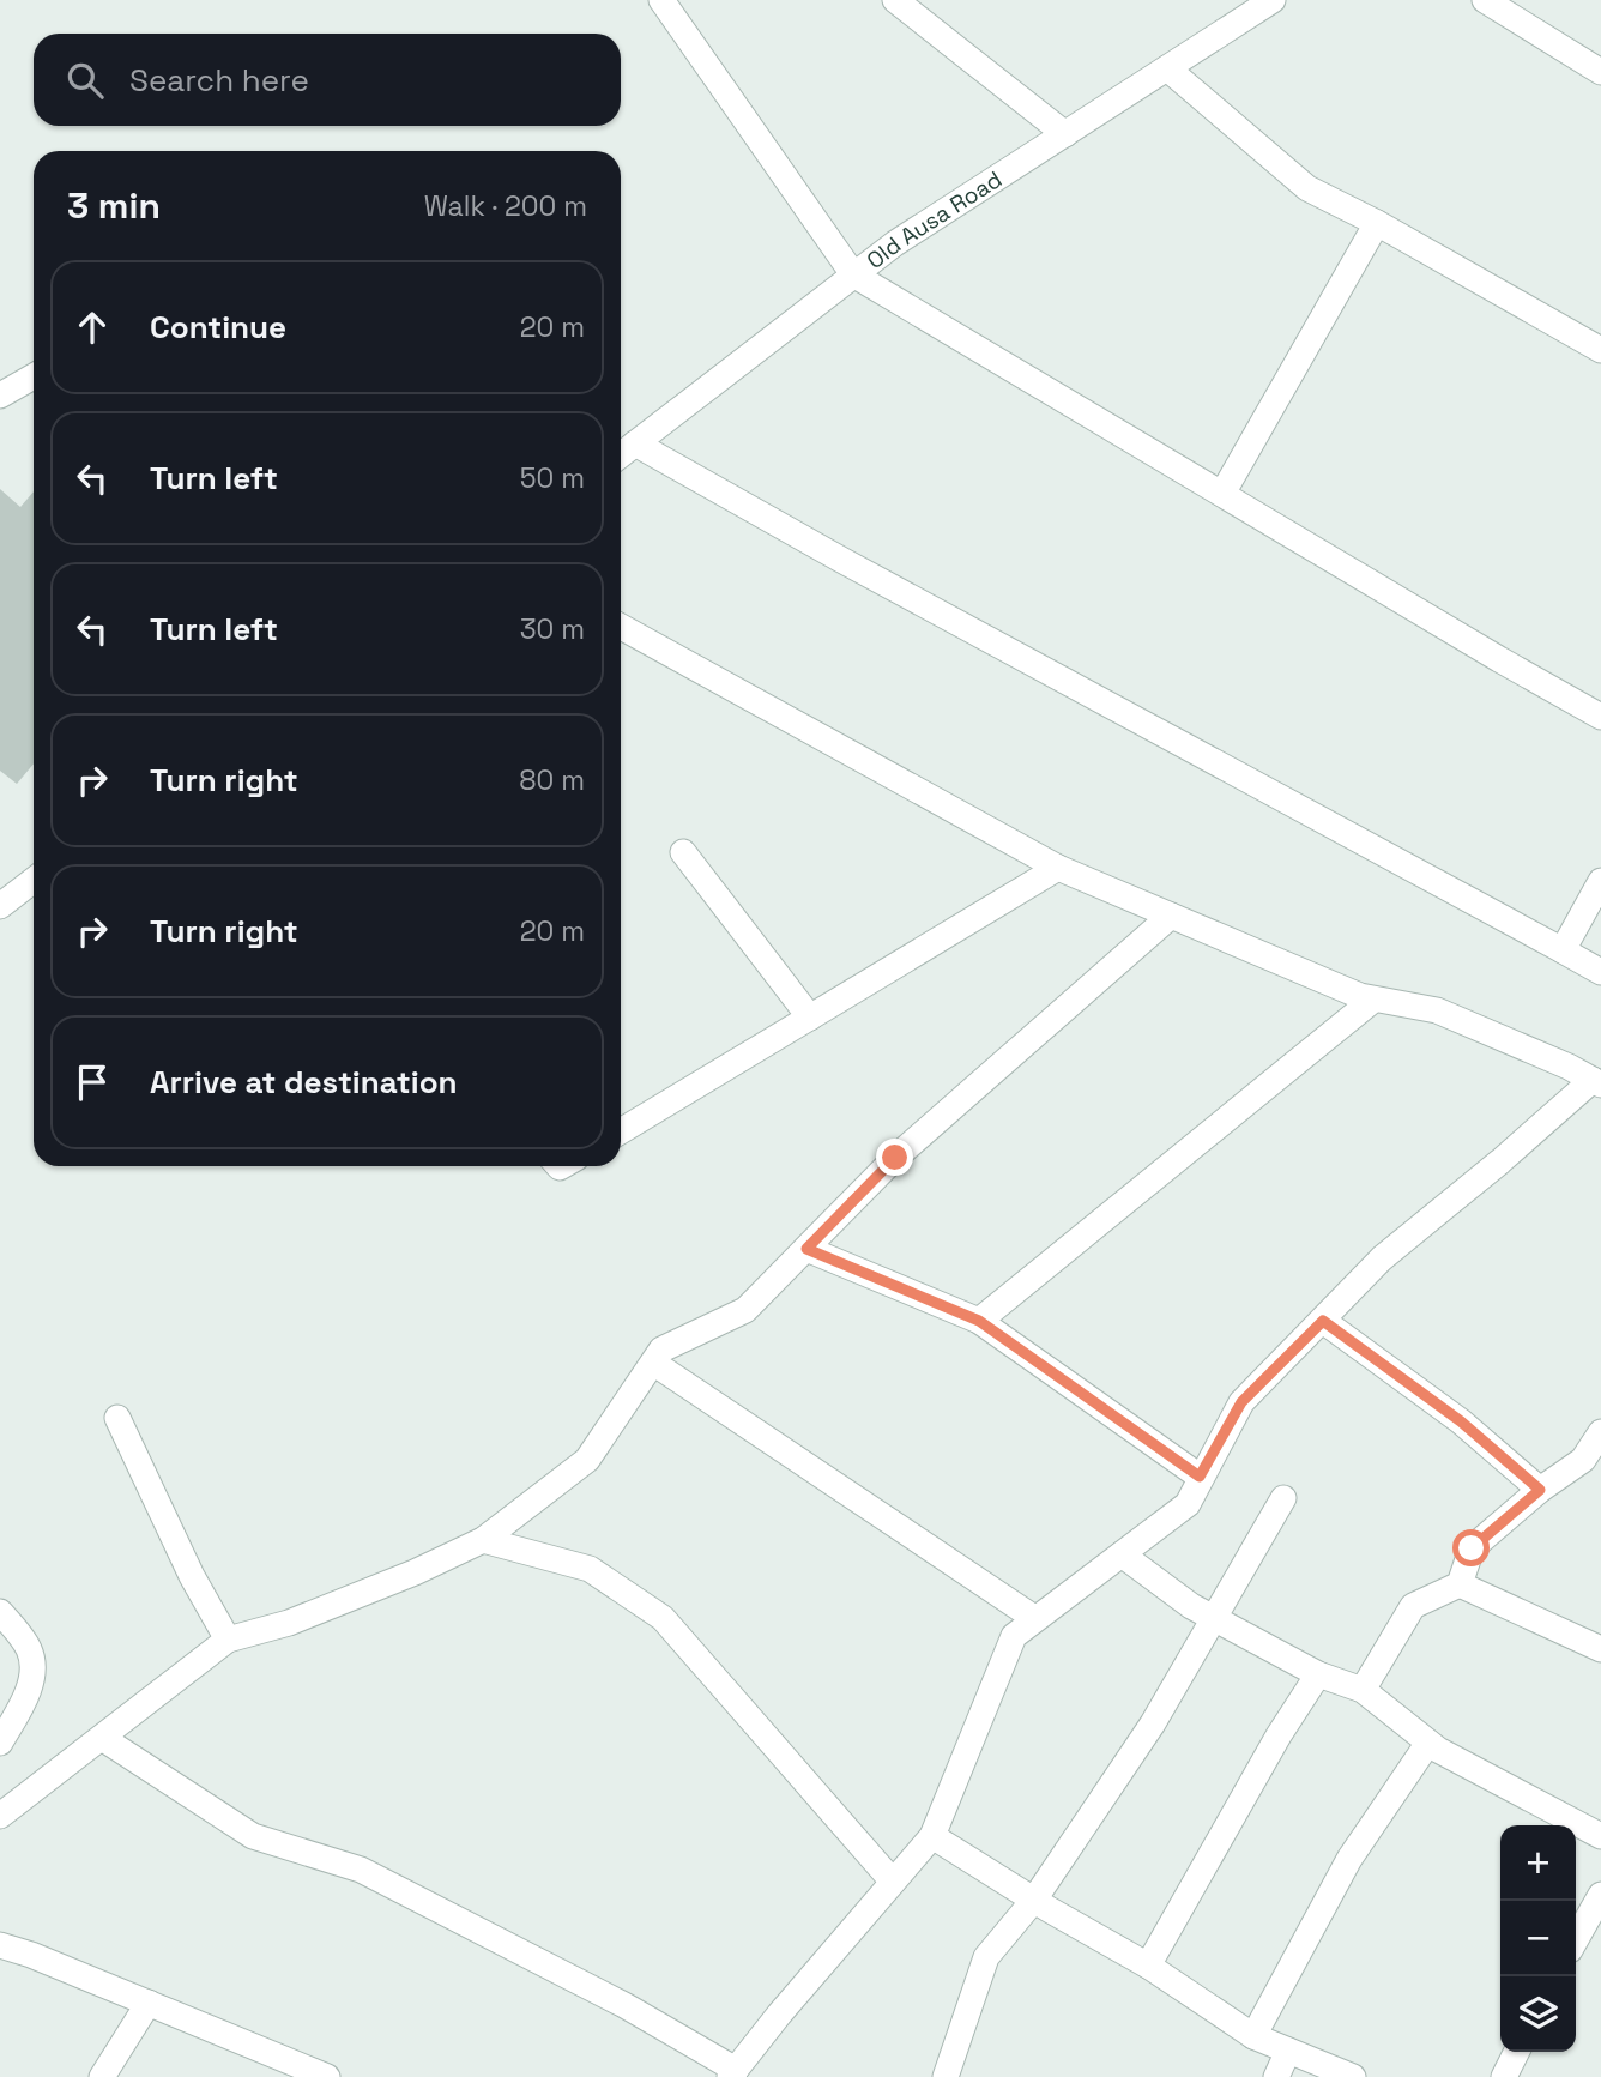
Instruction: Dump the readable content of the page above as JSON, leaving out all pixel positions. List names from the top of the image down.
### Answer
{
  "streets": {
    "street": ["Old Ausa Road"]
  },
  "page": {
    "search": "Search here",
    "heading": ["3 min", "Walk · 200 m"],
    "list": [
      ["Continue", "20 m"],
      ["Turn left", "50 m"],
      ["Turn left", "30 m"],
      ["Turn right", "80 m"],
      ["Turn right", "20 m"],
      "Arrive at destination"
    ],
    "map_buttons": ["+", "−"]
  }
}
